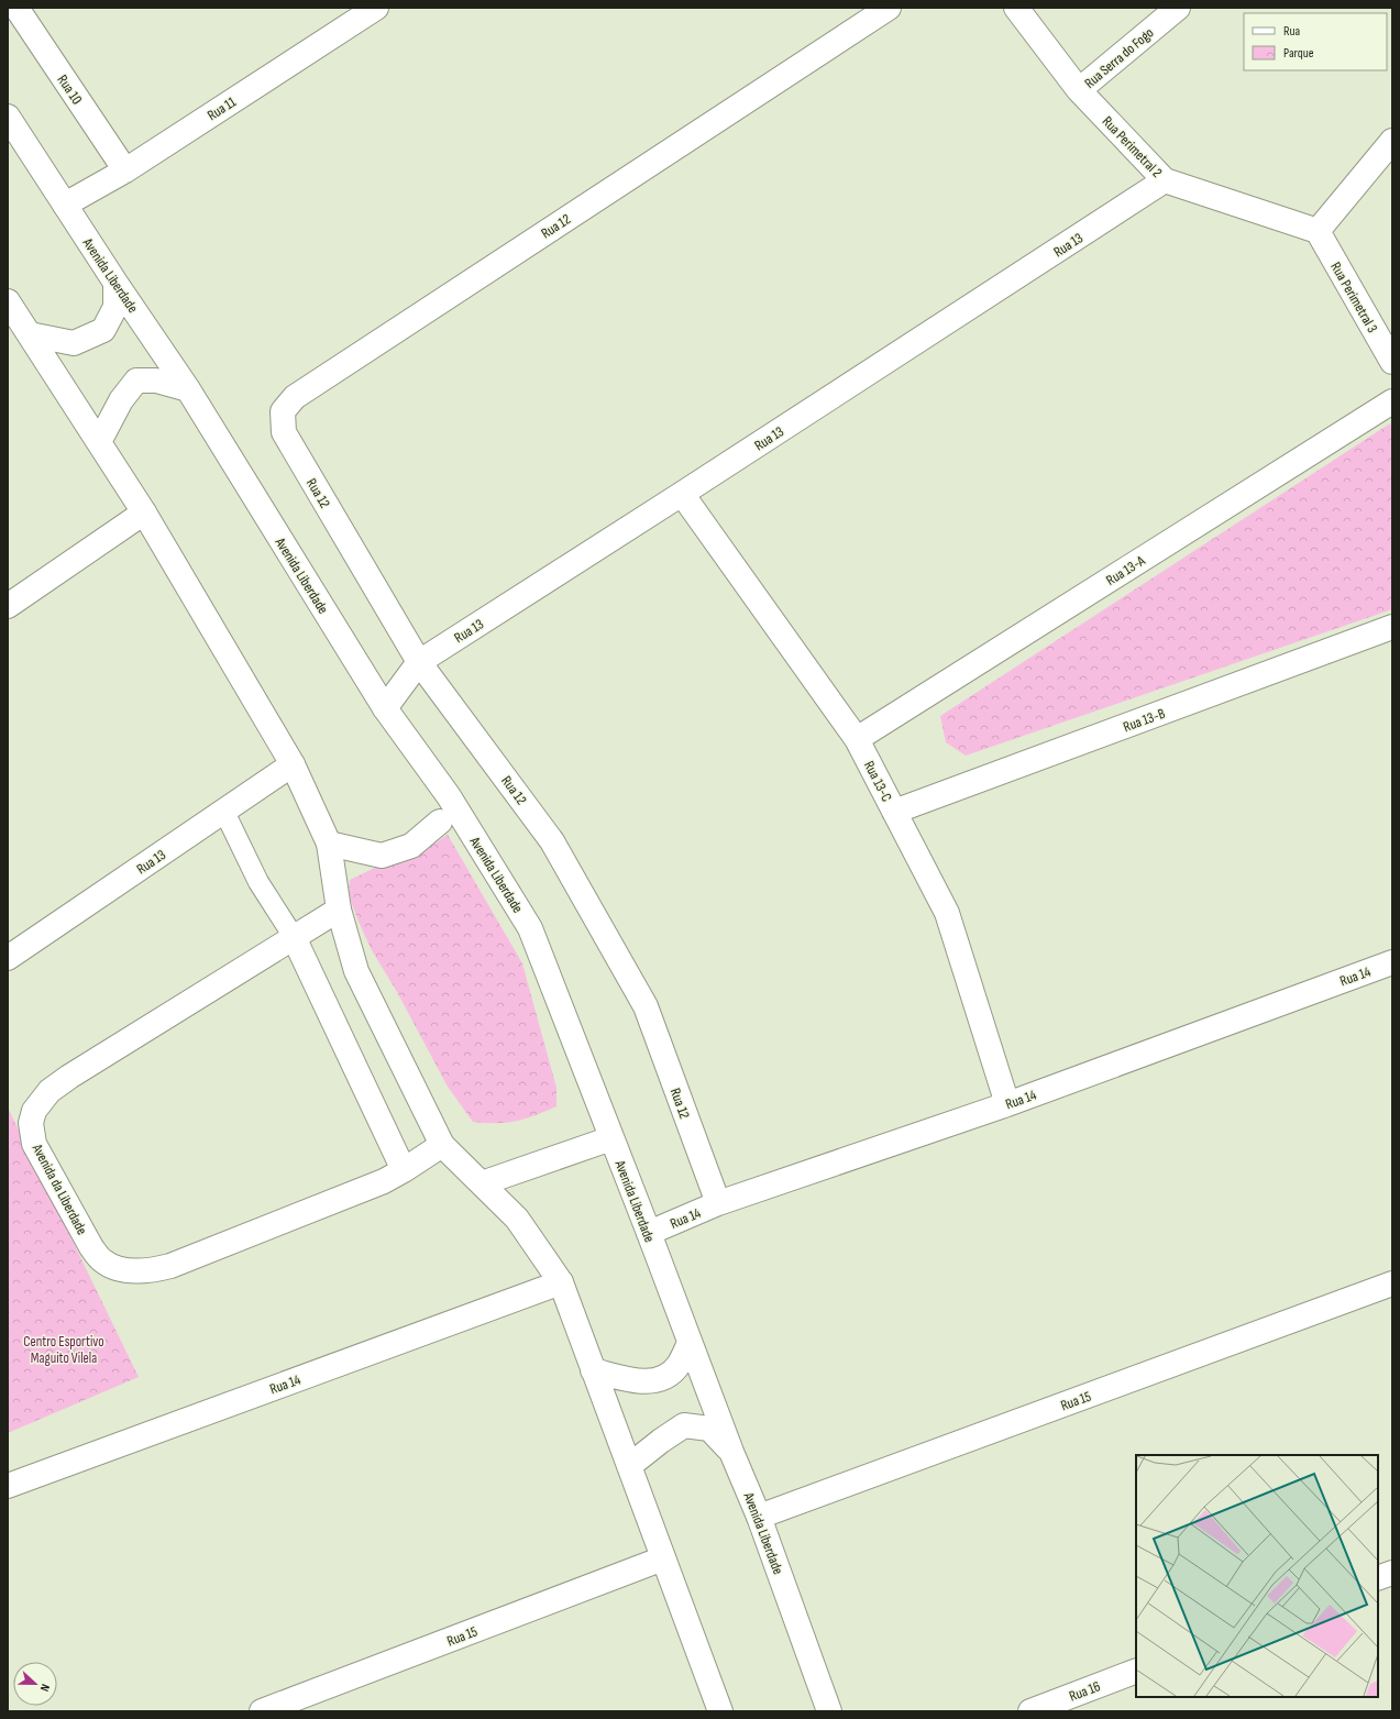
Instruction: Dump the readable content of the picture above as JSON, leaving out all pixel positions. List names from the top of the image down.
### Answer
{
  "streets": {
    "street": [
      "Rua Serra do Fogo",
      "Rua 10",
      "Rua 11",
      "Rua Perimetral 2",
      "Rua 12",
      "Rua 13",
      "Avenida Liberdade",
      "Rua Perimetral 3",
      "Rua 13-A",
      "Rua 13-B",
      "Rua 13-C",
      "Rua 14",
      "Avenida da Liberdade",
      "Rua 15",
      "Rua 16"
    ]
  },
  "crossings": [
    ["Rua Serra do Fogo", "Rua Perimetral 2"],
    ["Rua 10", "Rua 11"],
    ["Rua 11", "Avenida Liberdade"],
    ["Rua Perimetral 2", "Rua 13"],
    ["Rua Perimetral 2", "Rua Perimetral 3"],
    ["Rua 12", "Rua 13"],
    ["Rua 12", "Rua 14"],
    ["Rua 13", "Avenida Liberdade"],
    ["Rua 13", "Rua 13-C"],
    ["Avenida Liberdade", "Rua 14"],
    ["Avenida Liberdade", "Rua 15"],
    ["Rua 13-A", "Rua 13-C"],
    ["Rua 13-B", "Rua 13-C"],
    ["Rua 13-C", "Rua 14"]
  ],
  "parks": ["Centro Esportivo Maguito Vilela"],
  "legend": ["Rua", "Parque"],
  "north": "right"
}
